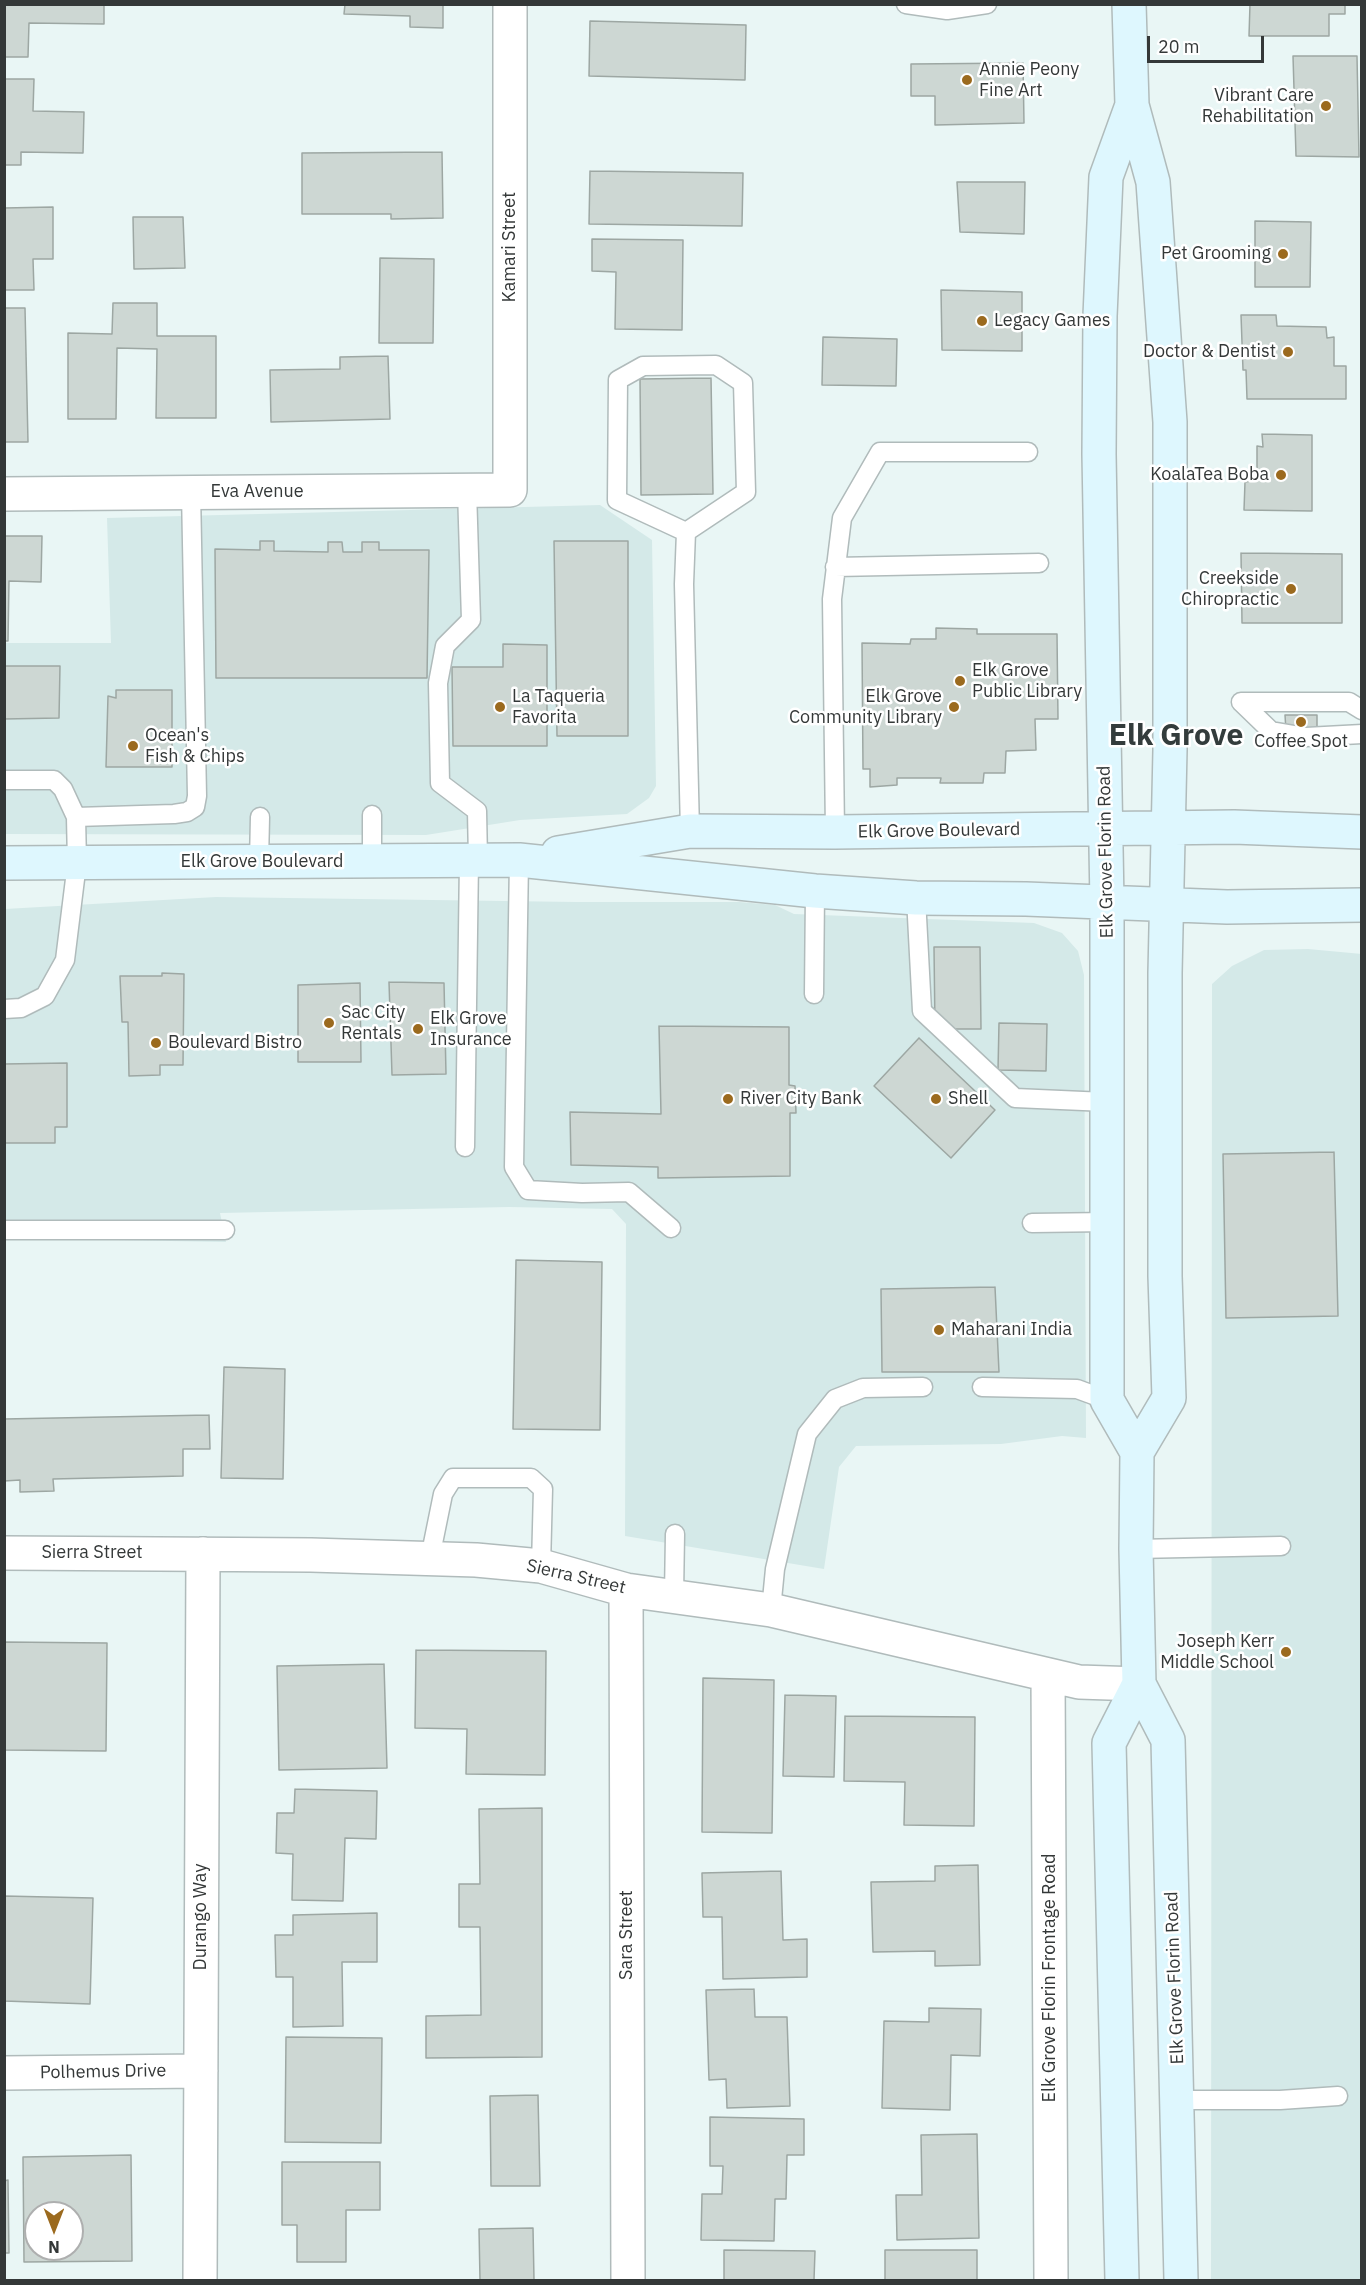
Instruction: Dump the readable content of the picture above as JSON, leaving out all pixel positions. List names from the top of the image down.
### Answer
{
  "streets": {
    "main road": ["Elk Grove Boulevard", "Elk Grove Florin Road"],
    "street": [
      "Kamari Street",
      "Eva Avenue",
      "Sierra Street",
      "Durango Way",
      "Sara Street",
      "Elk Grove Florin Frontage Road",
      "Polhemus Drive"
    ]
  },
  "crossings": [
    ["Kamari Street", "Eva Avenue"],
    ["Elk Grove Boulevard", "Elk Grove Florin Road"],
    ["Elk Grove Florin Road", "Sierra Street"],
    ["Sierra Street", "Durango Way"],
    ["Sierra Street", "Sara Street"],
    ["Sierra Street", "Elk Grove Florin Frontage Road"],
    ["Durango Way", "Polhemus Drive"]
  ],
  "districts": ["Elk Grove"],
  "places": [
    "Annie Peony Fine Art",
    "Vibrant Care Rehabilitation",
    "Pet Grooming",
    "Legacy Games",
    "Doctor & Dentist",
    "KoalaTea Boba",
    "Creekside Chiropractic",
    "Elk Grove Public Library",
    "La Taqueria Favorita",
    "Elk Grove Community Library",
    "Coffee Spot",
    "Ocean's Fish & Chips",
    "Sac City Rentals",
    "Elk Grove Insurance",
    "Boulevard Bistro",
    "River City Bank",
    "Shell",
    "Maharani India",
    "Joseph Kerr Middle School"
  ],
  "scale_bar": "20 m",
  "north": "bottom"
}
